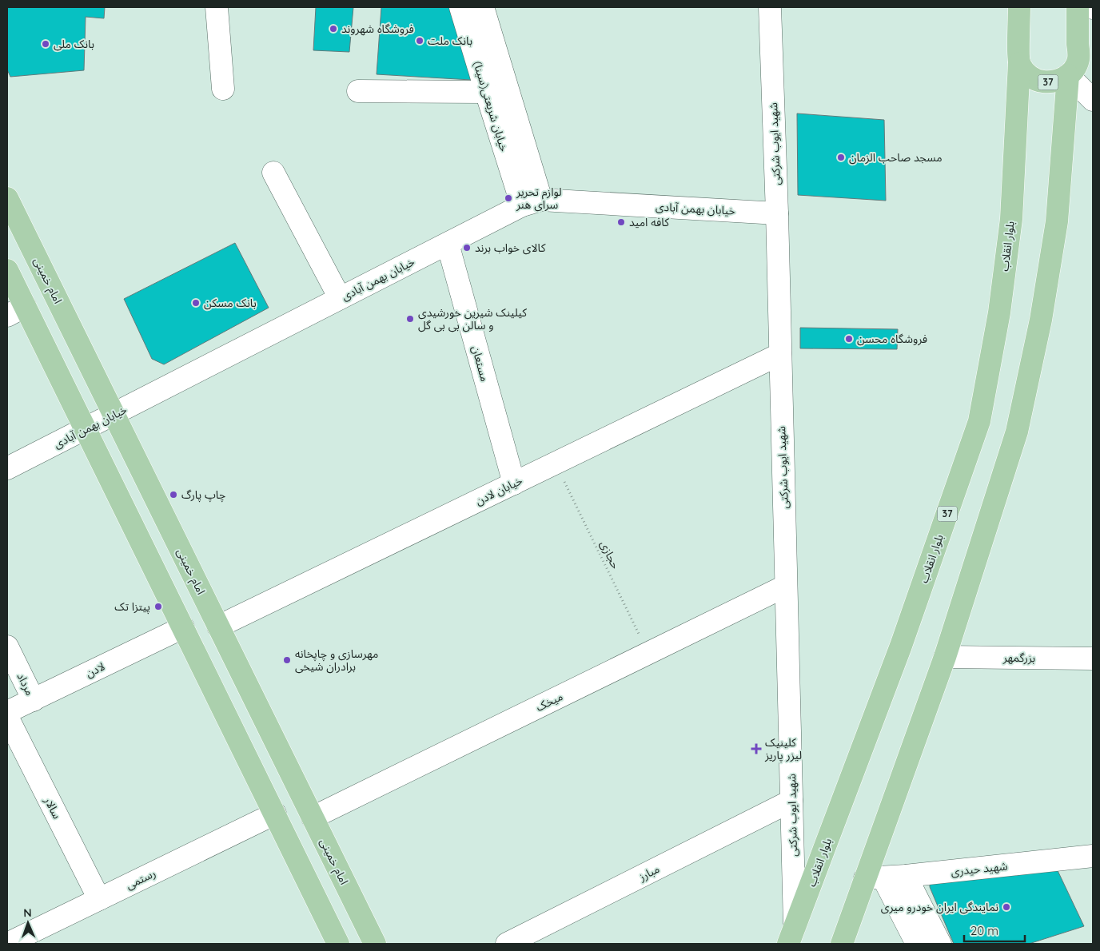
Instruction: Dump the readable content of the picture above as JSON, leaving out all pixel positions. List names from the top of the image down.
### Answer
{
  "streets": {
    "main road": ["37", "بلوار انقلاب", "امام خمینی"],
    "street": [
      "خیابان شریعتی(سینا)",
      "شهید ایوب شرکتی",
      "خیابان بهمن آبادی",
      "مستعان",
      "خیابان لادن",
      "بزرگمهر",
      "لادن",
      "مرداد",
      "میخک",
      "سالار",
      "شهید حیدری",
      "مبارز",
      "رستمی"
    ],
    "path": ["حجازی"]
  },
  "crossings": [
    ["37", "بلوار انقلاب"],
    ["37", "بزرگمهر"],
    ["37", "شهید حیدری"],
    ["خیابان شریعتی(سینا)", "خیابان بهمن آبادی"],
    ["شهید ایوب شرکتی", "خیابان بهمن آبادی"],
    ["شهید ایوب شرکتی", "بلوار انقلاب"],
    ["شهید ایوب شرکتی", "خیابان لادن"],
    ["شهید ایوب شرکتی", "میخک"],
    ["شهید ایوب شرکتی", "مبارز"],
    ["خیابان بهمن آبادی", "امام خمینی"],
    ["خیابان بهمن آبادی", "مستعان"],
    ["امام خمینی", "خیابان لادن"],
    ["امام خمینی", "میخک"],
    ["مستعان", "خیابان لادن"],
    ["خیابان لادن", "حجازی"],
    ["حجازی", "میخک"],
    ["لادن", "مرداد"],
    ["سالار", "رستمی"]
  ],
  "places": {
    "other": [
      "فروشگاه شهروند",
      "بانک ملت",
      "بانک ملی",
      "مسجد صاحب الزمان",
      "لوازم تحریر سرای هنر",
      "کافه امید",
      "کالای خواب برند",
      "بانک مسکن",
      "کیلینک شیرین خورشیدی و سالن بی بی گل",
      "فروشگاه محسن",
      "چاپ پارگ",
      "پیتزا تک",
      "مهرسازی و چاپخانه برادران شیخی",
      "نمایندگی ایران خودرو میری"
    ],
    "health": ["کلینیک لیزر پاریز"]
  },
  "scale_bar": "20 m",
  "north": "top"
}
